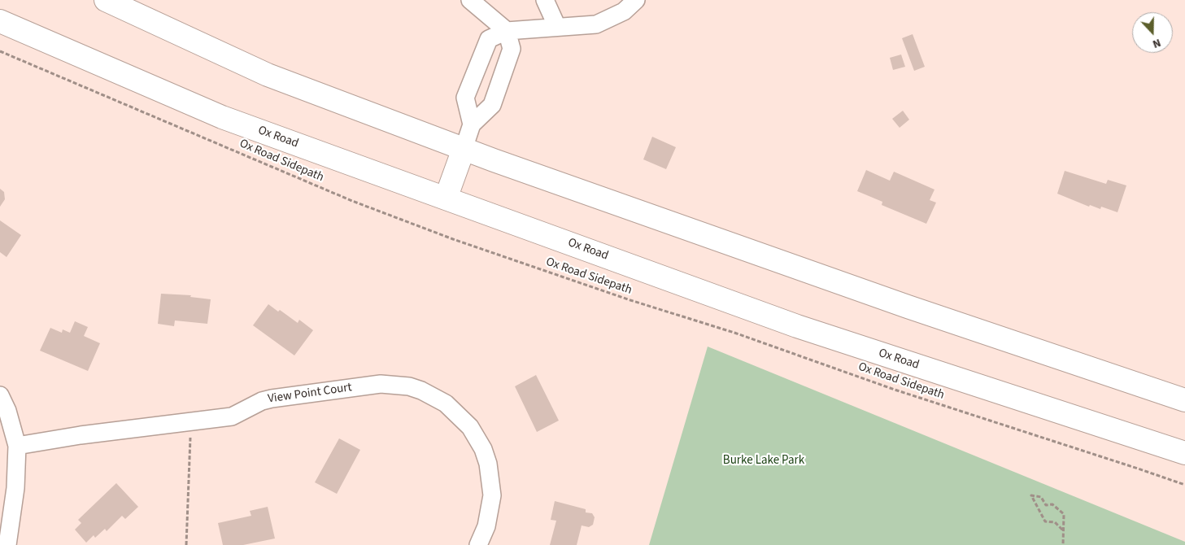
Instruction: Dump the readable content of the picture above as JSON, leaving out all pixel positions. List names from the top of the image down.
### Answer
{
  "streets": {
    "highway": ["Ox Road"],
    "street": ["View Point Court"],
    "path": ["Ox Road Sidepath"]
  },
  "parks": ["Burke Lake Park"],
  "north": "bottom"
}
